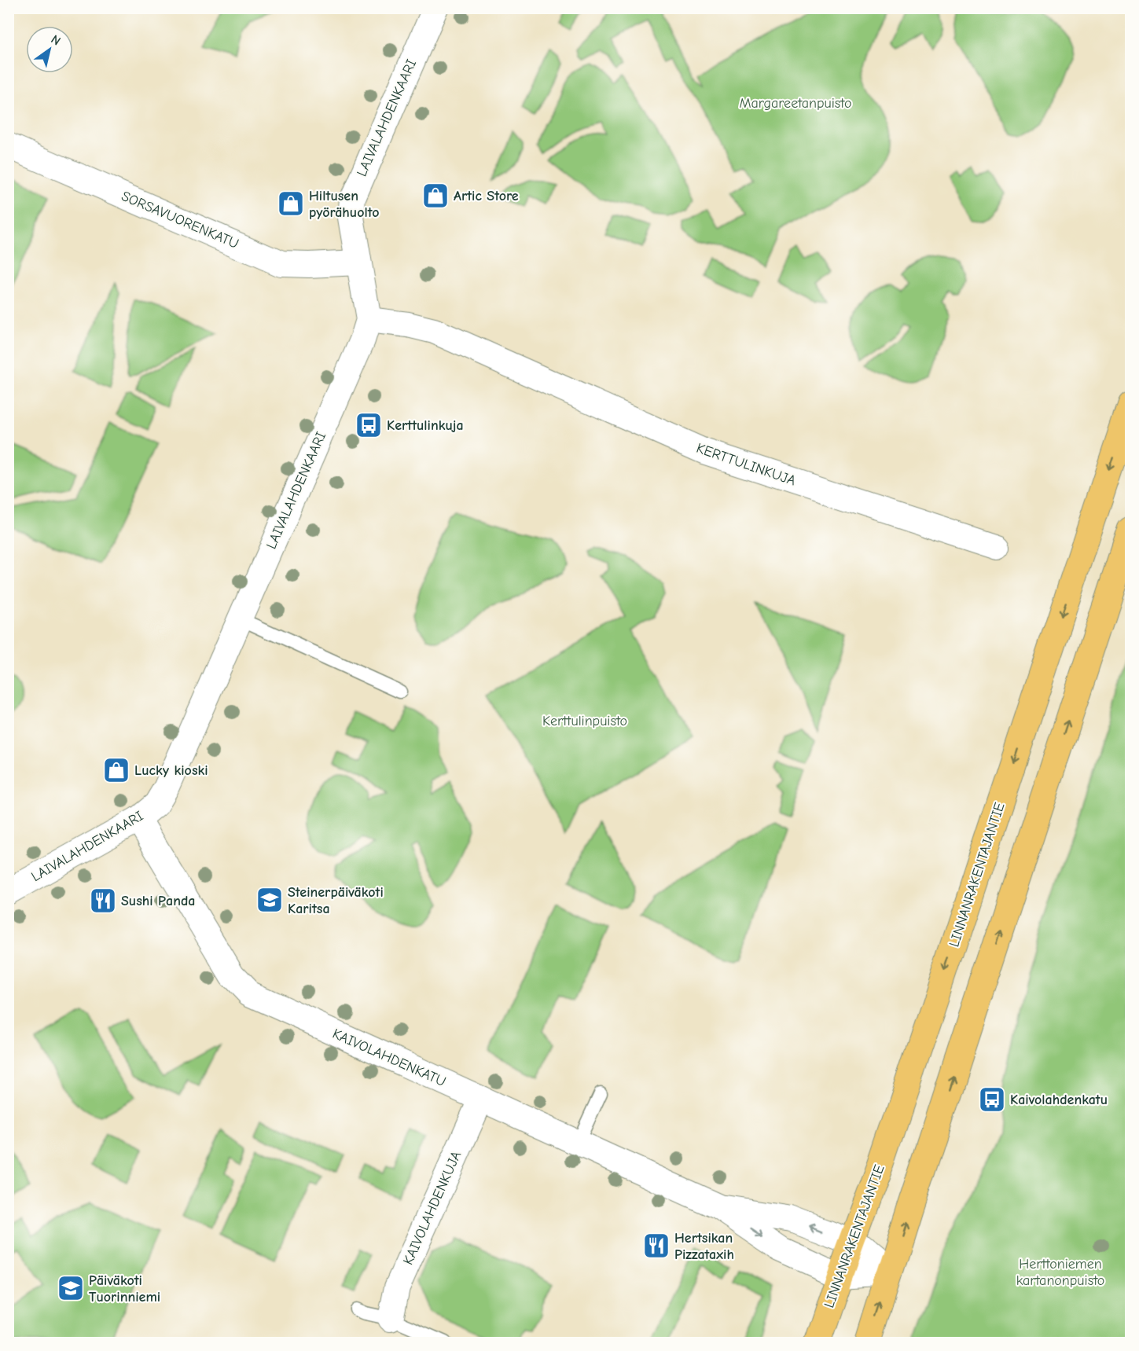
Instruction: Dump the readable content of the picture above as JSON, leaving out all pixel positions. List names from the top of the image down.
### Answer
{
  "streets": {
    "main road": ["LINNANRAKENTAJANTIE"],
    "street": [
      "LAIVALAHDENKAARI",
      "SORSAVUORENKATU",
      "KERTTULINKUJA",
      "KAIVOLAHDENKATU",
      "KAIVOLAHDENKUJA"
    ]
  },
  "crossings": [
    ["LAIVALAHDENKAARI", "SORSAVUORENKATU"],
    ["LAIVALAHDENKAARI", "KERTTULINKUJA"],
    ["LAIVALAHDENKAARI", "KAIVOLAHDENKATU"],
    ["LINNANRAKENTAJANTIE", "KAIVOLAHDENKATU"],
    ["KAIVOLAHDENKATU", "KAIVOLAHDENKUJA"]
  ],
  "parks": ["Margareetanpuisto", "Kerttulinpuisto", "Herttoniemen kartanonpuisto"],
  "places": {
    "shop": ["Artic Store", "Hiltusen pyörähuolto", "Lucky kioski"],
    "bus stop": ["Kerttulinkuja", "Kaivolahdenkatu"],
    "school or university": ["Steinerpäiväkoti Karitsa", "Päiväkoti Tuorinniemi"],
    "restaurant": ["Sushi Panda", "Hertsikan Pizzataxih"]
  },
  "north": "top right"
}
